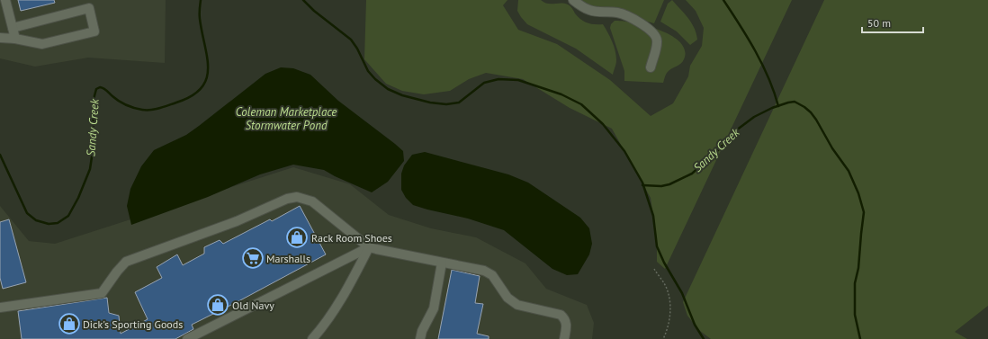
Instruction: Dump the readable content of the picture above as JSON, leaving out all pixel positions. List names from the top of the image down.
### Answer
{
  "water": ["Coleman Marketplace Stormwater Pond", "Sandy Creek"],
  "places": {
    "shop": ["Rack Room Shoes", "Old Navy", "Dick's Sporting Goods"],
    "supermarket": ["Marshalls"]
  },
  "scale_bar": "50 m"
}
